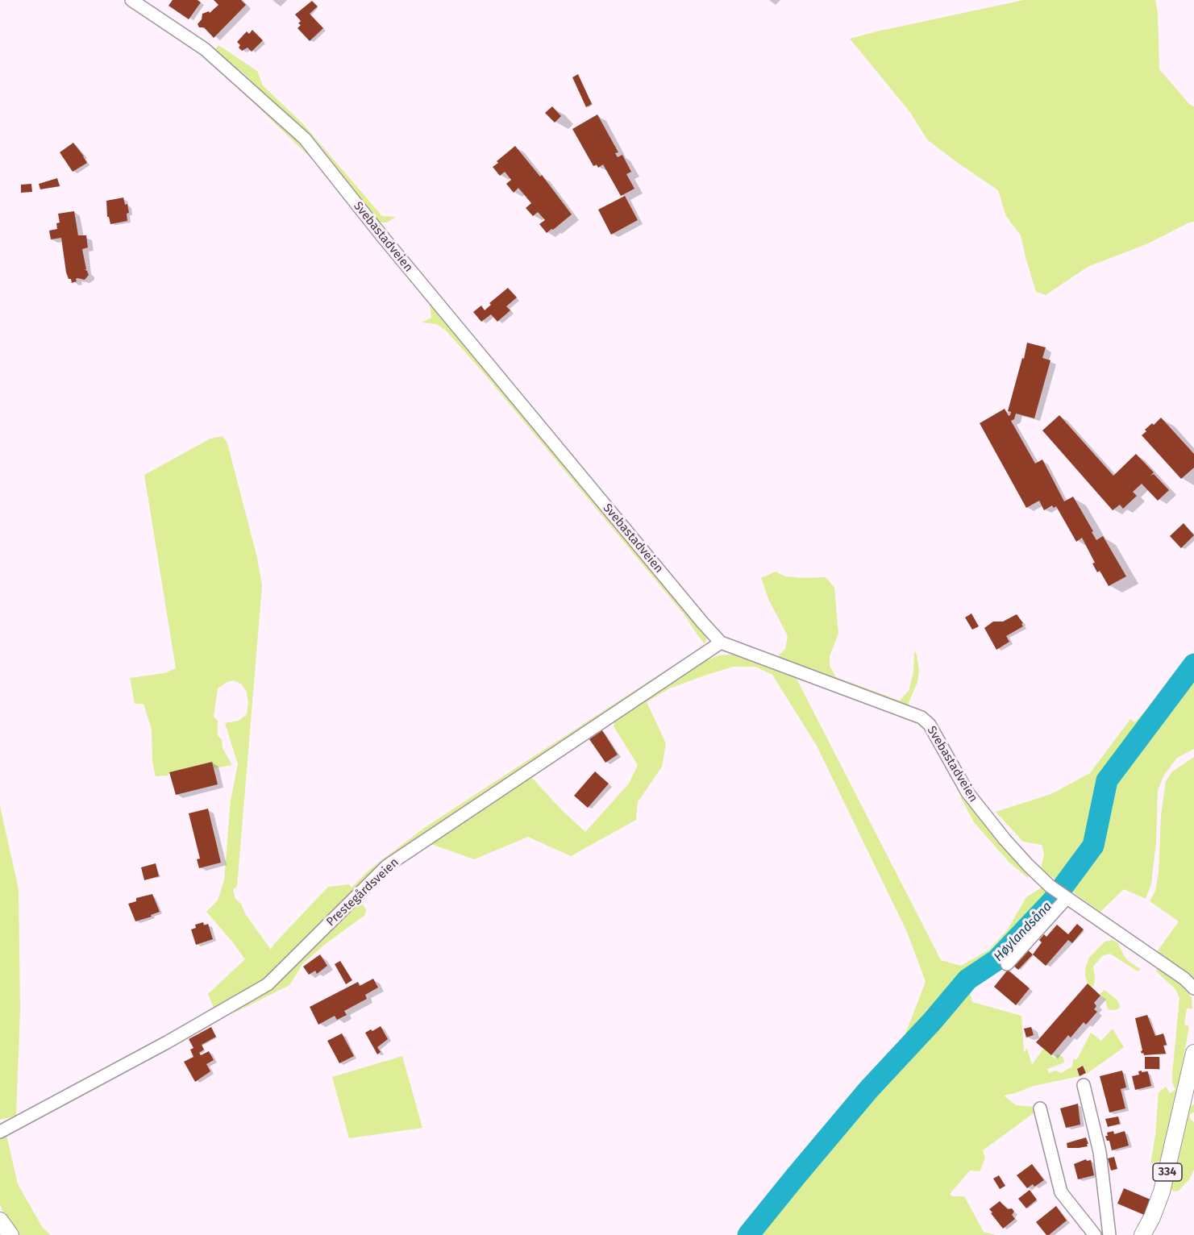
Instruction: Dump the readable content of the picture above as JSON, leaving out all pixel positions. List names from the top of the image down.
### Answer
{
  "streets": {
    "main road": ["334"],
    "street": ["Svebastadveien", "Prestegårdsveien"]
  },
  "crossings": [
    ["Svebastadveien", "Prestegårdsveien"]
  ],
  "water": ["Høylandsåna"]
}
